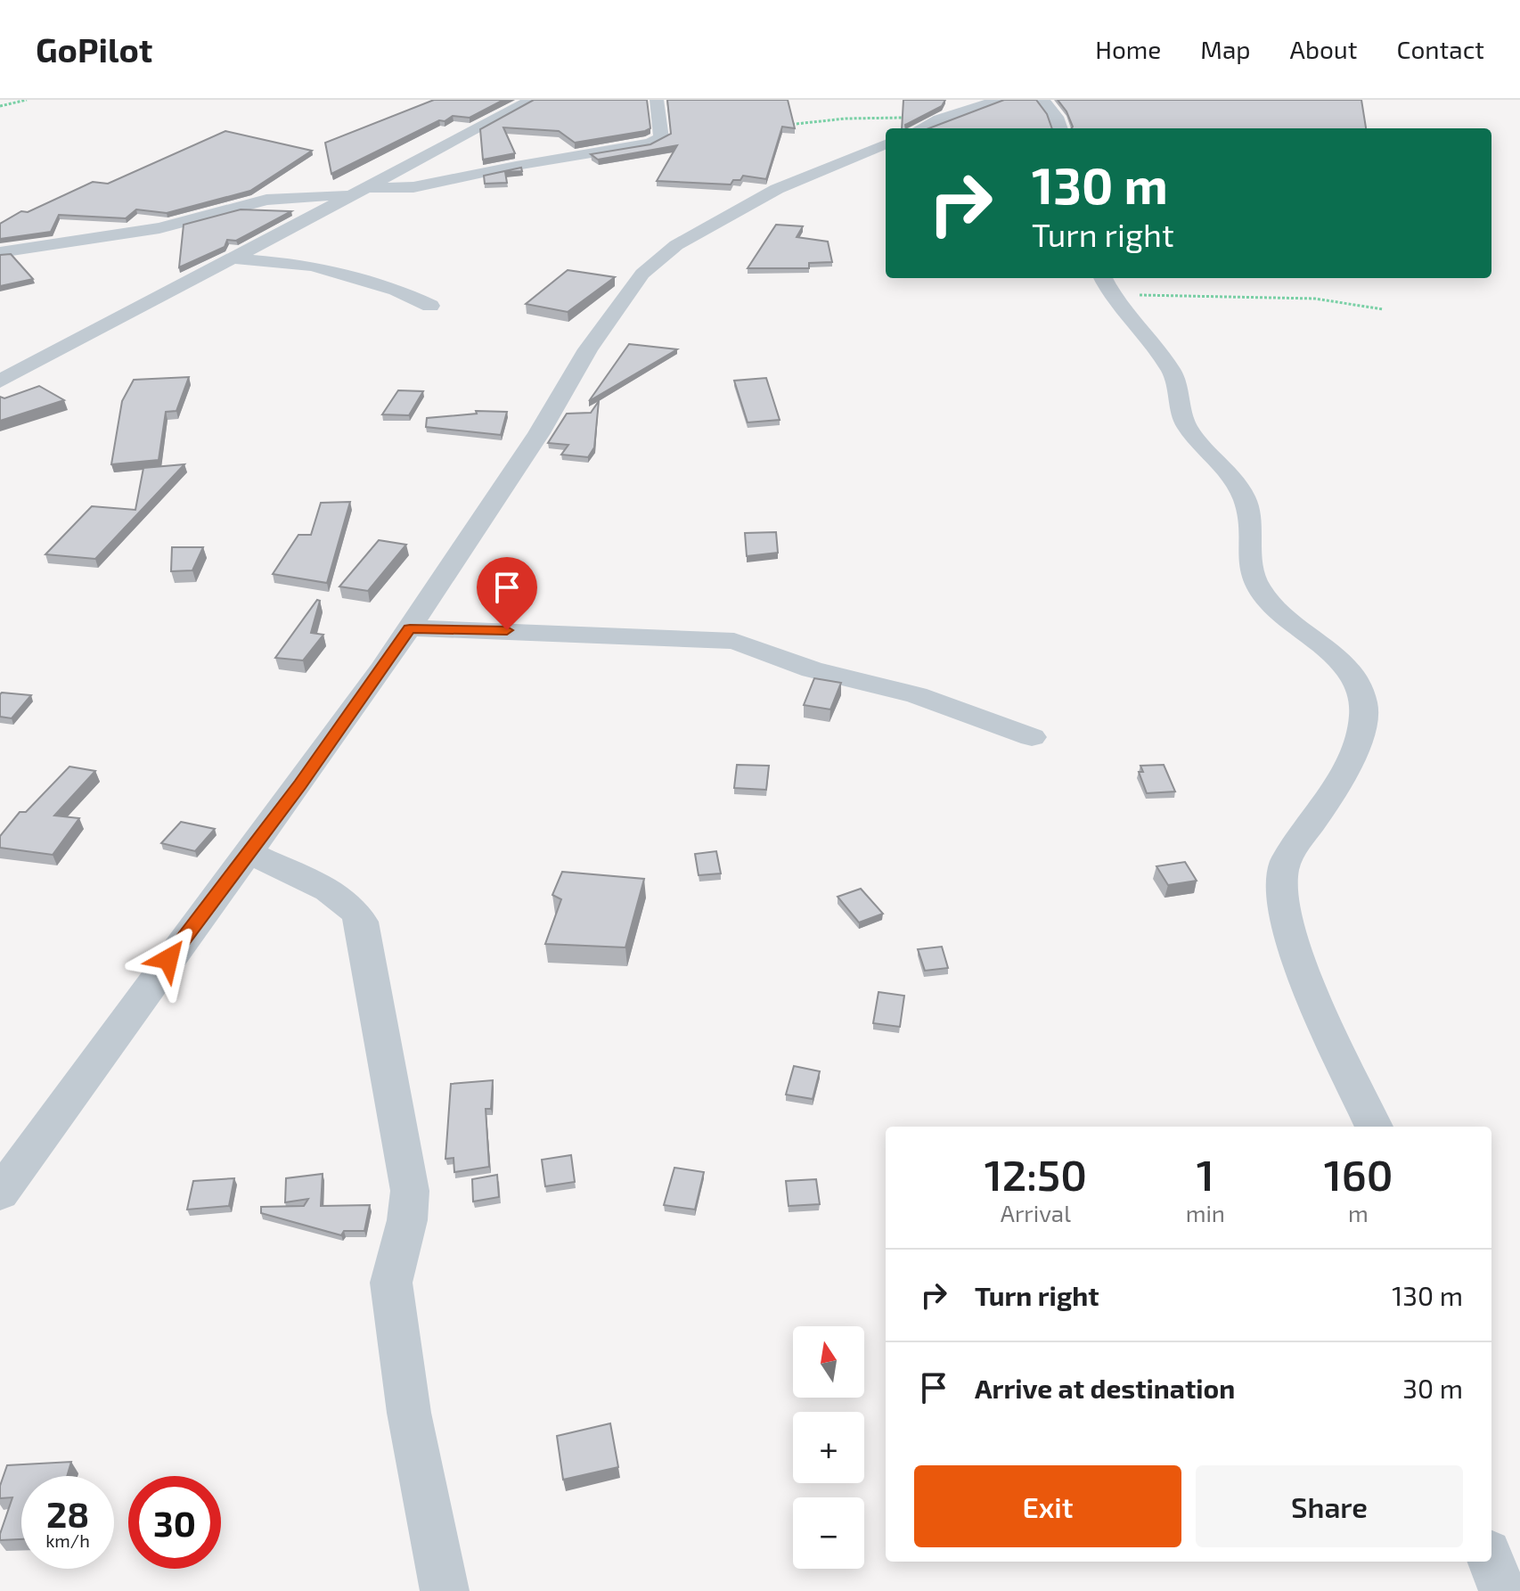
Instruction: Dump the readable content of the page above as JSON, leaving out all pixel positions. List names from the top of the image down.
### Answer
{
  "north": "top",
  "page": {
    "header": "GoPilot",
    "nav": [
      "Home",
      "Map",
      "About",
      "Contact"
    ],
    "turn": ["130 m", "Turn right"],
    "eta": [
      "12:50",
      "Arrival",
      "1",
      "min",
      "160",
      "m"
    ],
    "list": [
      {
        "name": "Turn right",
        "value": "130 m"
      },
      {
        "name": "Arrive at destination",
        "value": "30 m"
      }
    ],
    "map_buttons": ["+", "−"],
    "buttons": ["Exit", "Share"],
    "speed": "28 km/h",
    "limit": "30"
  }
}
